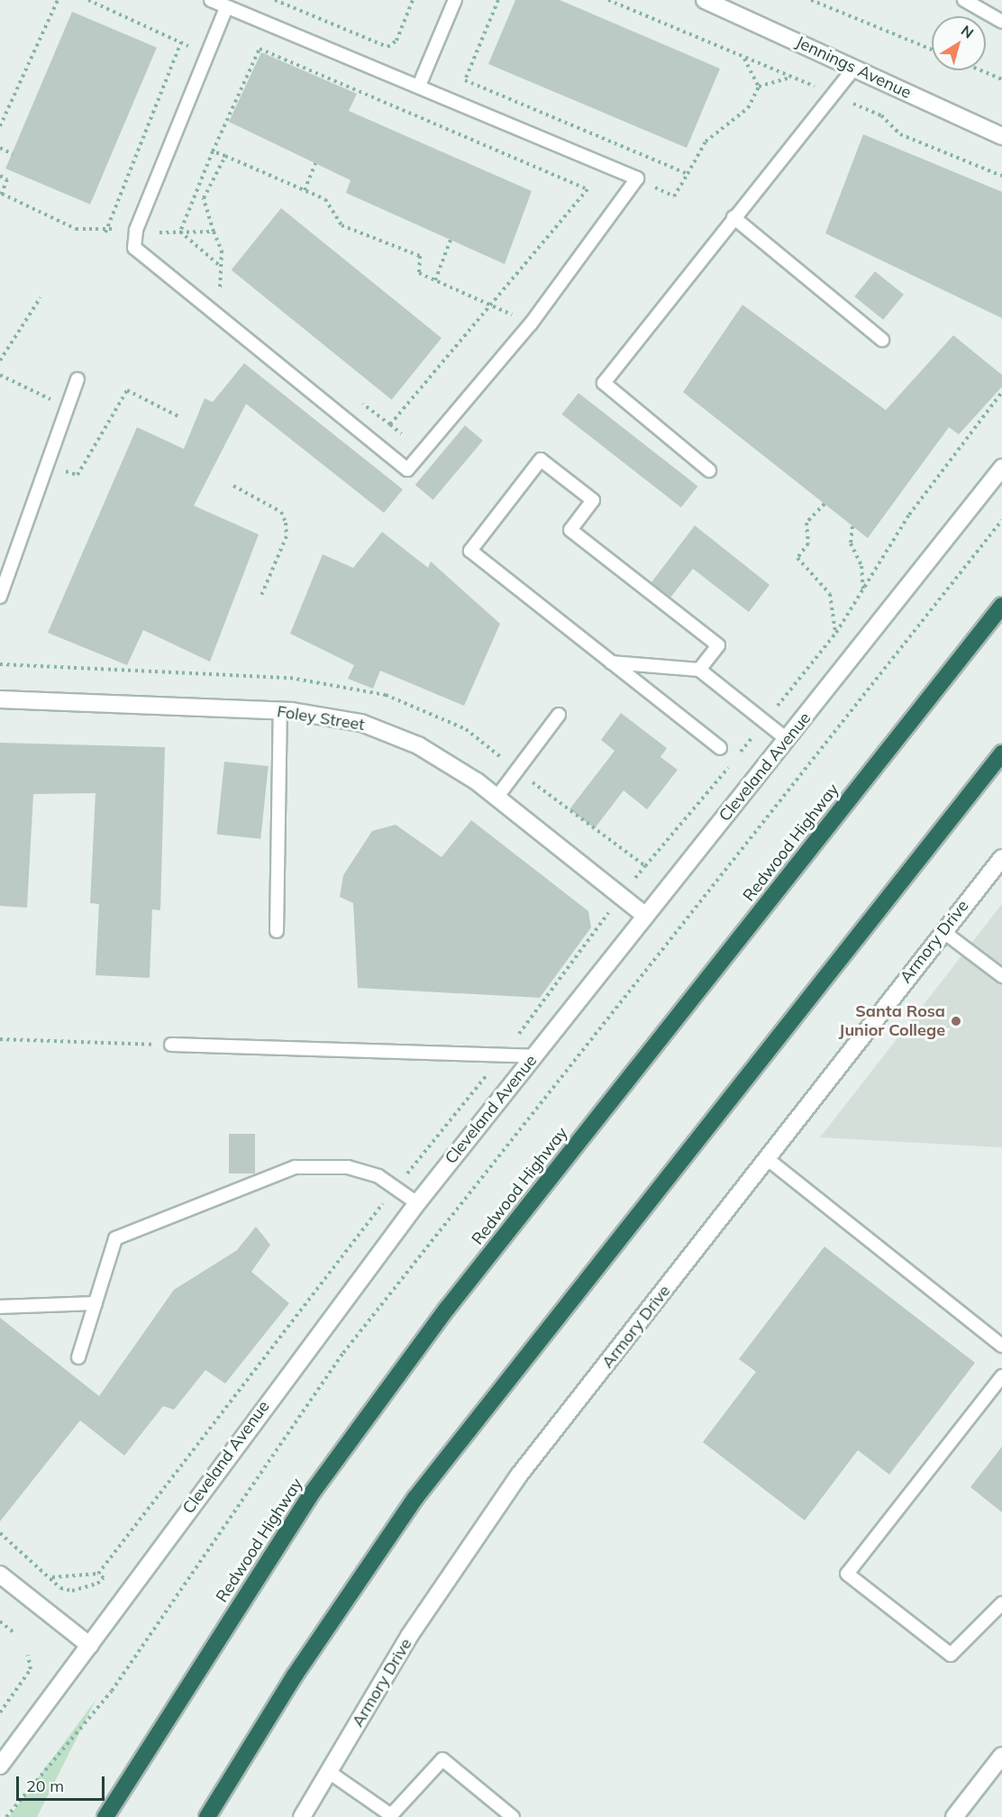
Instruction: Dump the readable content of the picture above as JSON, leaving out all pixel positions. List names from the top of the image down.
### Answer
{
  "streets": {
    "highway": ["Redwood Highway"],
    "street": [
      "Jennings Avenue",
      "Foley Street",
      "Cleveland Avenue",
      "Armory Drive"
    ]
  },
  "crossings": [
    ["Foley Street", "Cleveland Avenue"]
  ],
  "places": ["Santa Rosa Junior College"],
  "scale_bar": "20 m",
  "north": "top right"
}
